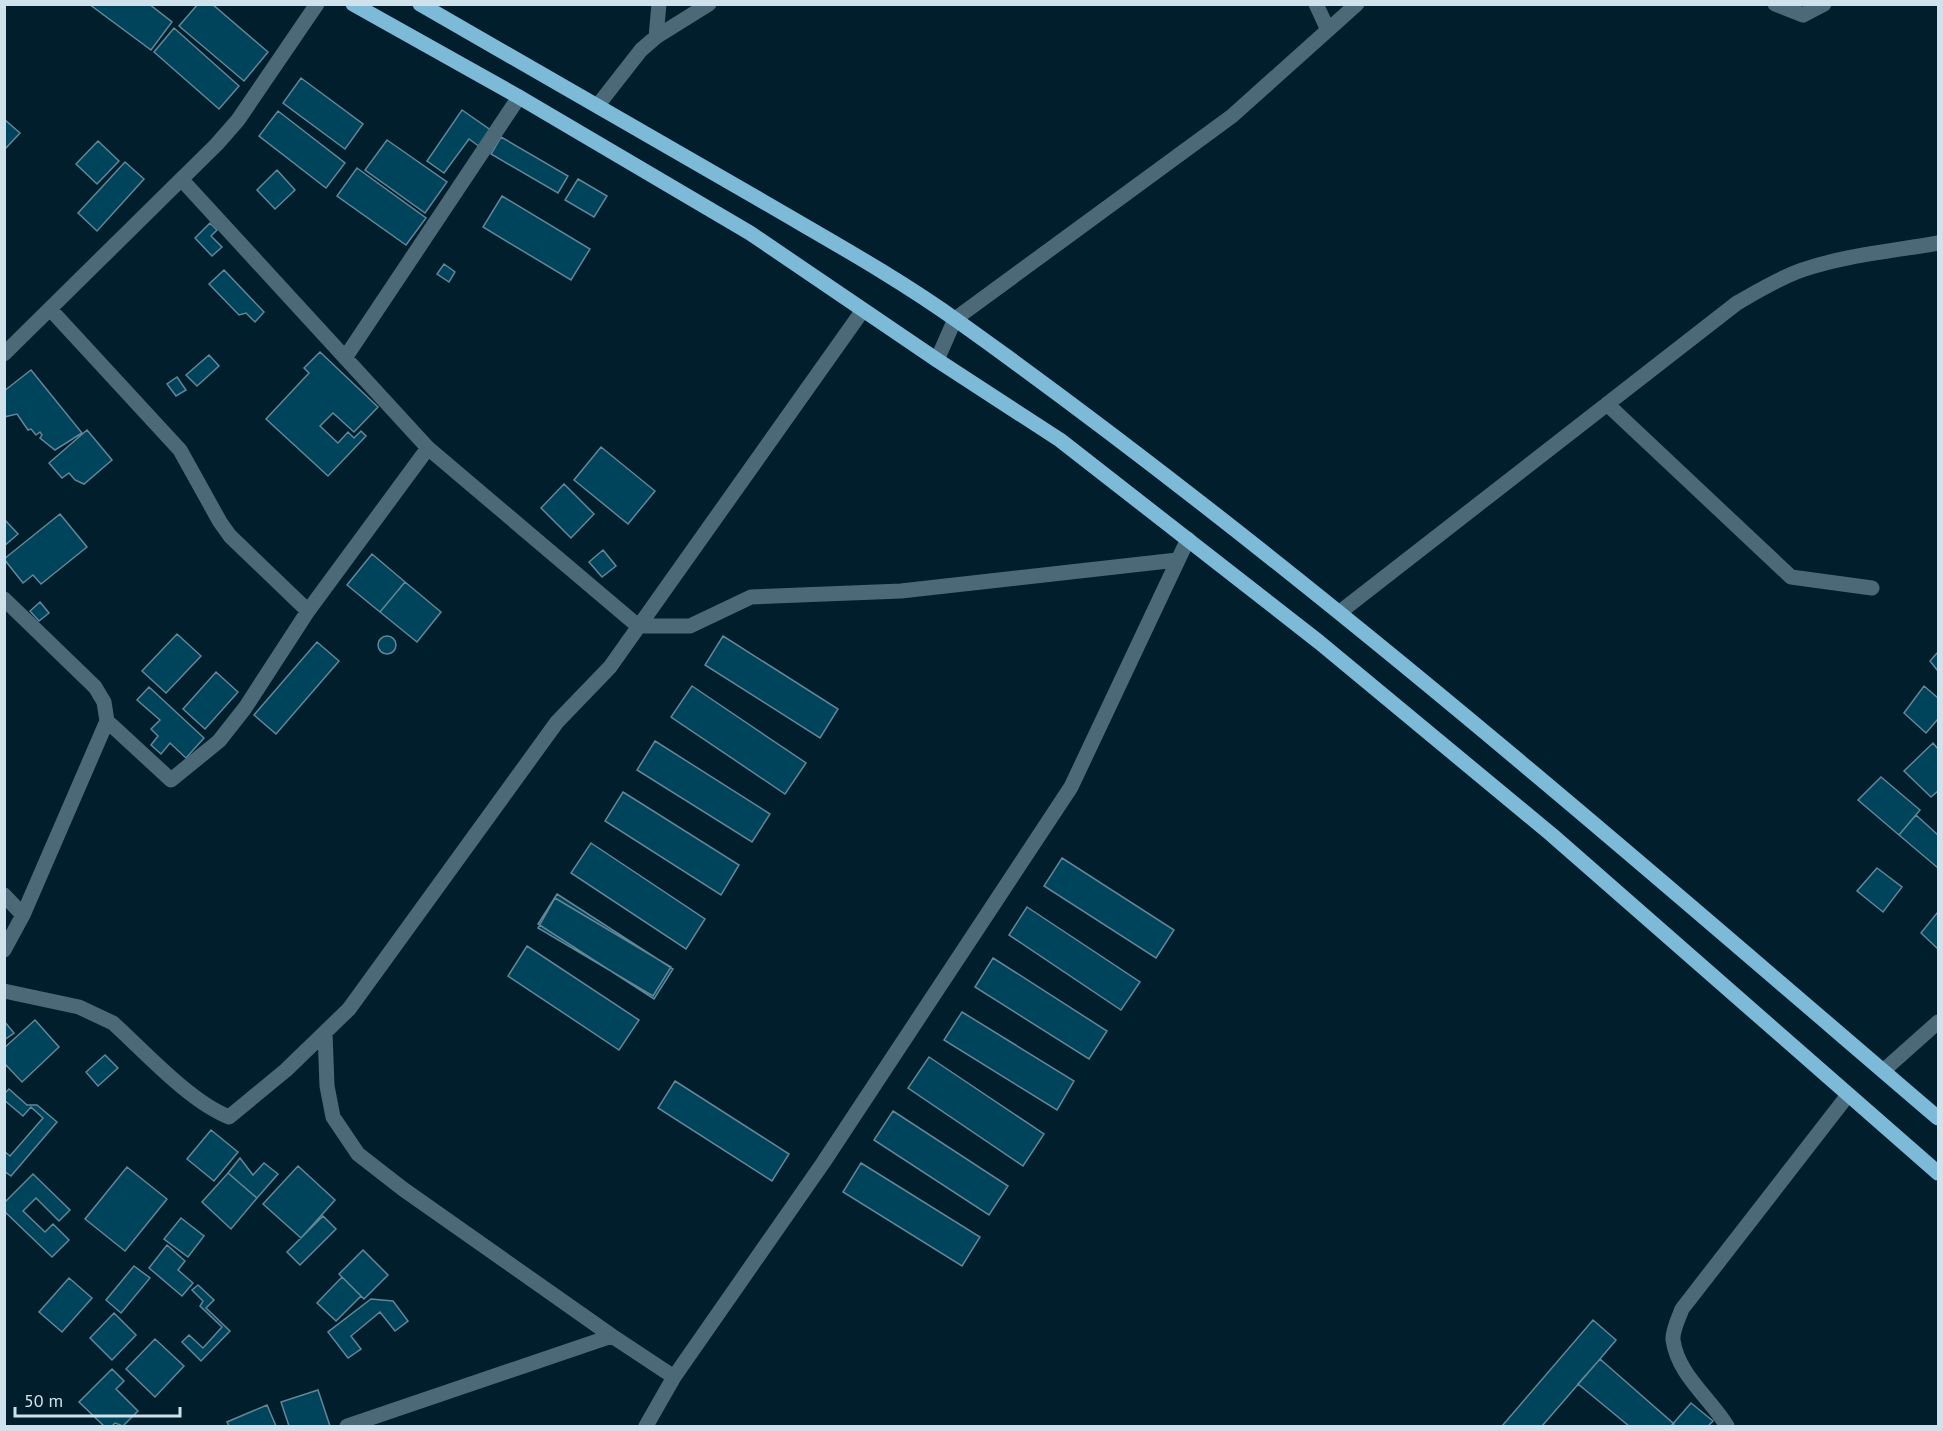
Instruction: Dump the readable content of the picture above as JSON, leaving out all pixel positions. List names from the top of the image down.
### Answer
{
  "scale_bar": "50 m"
}
